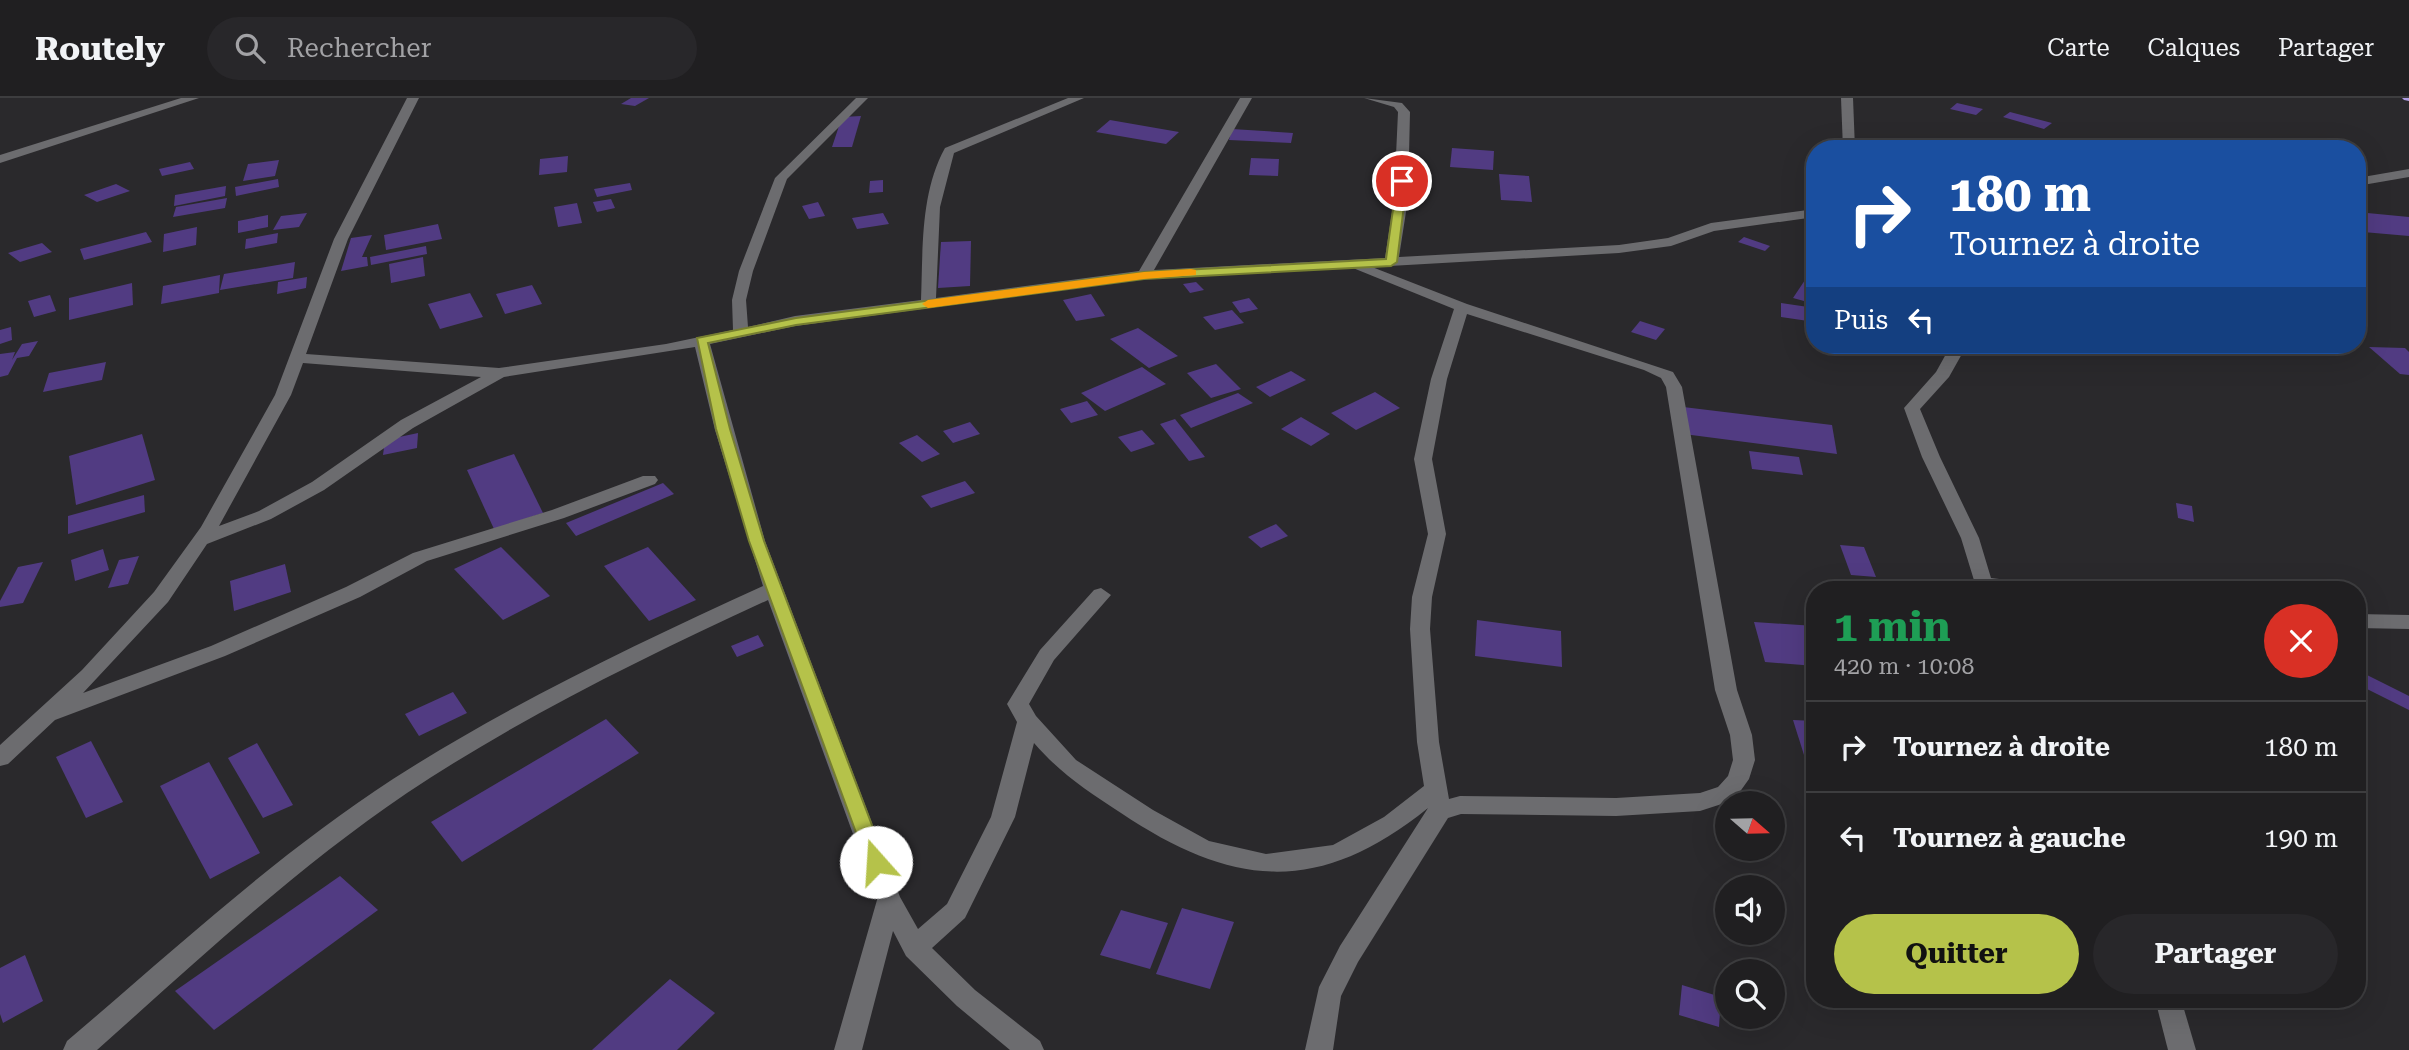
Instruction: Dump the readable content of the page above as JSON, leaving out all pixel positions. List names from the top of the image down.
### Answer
{
  "north": "right",
  "page": {
    "header": "Routely",
    "search": "Rechercher",
    "nav": ["Carte", "Calques", "Partager"],
    "turn": ["180 m", "Tournez à droite"],
    "then": "Puis",
    "heading": ["1 min", "420 m · 10:08"],
    "list": [
      {
        "name": "Tournez à droite",
        "value": "180 m"
      },
      {
        "name": "Tournez à gauche",
        "value": "190 m"
      }
    ],
    "buttons": ["Quitter", "Partager"]
  }
}
